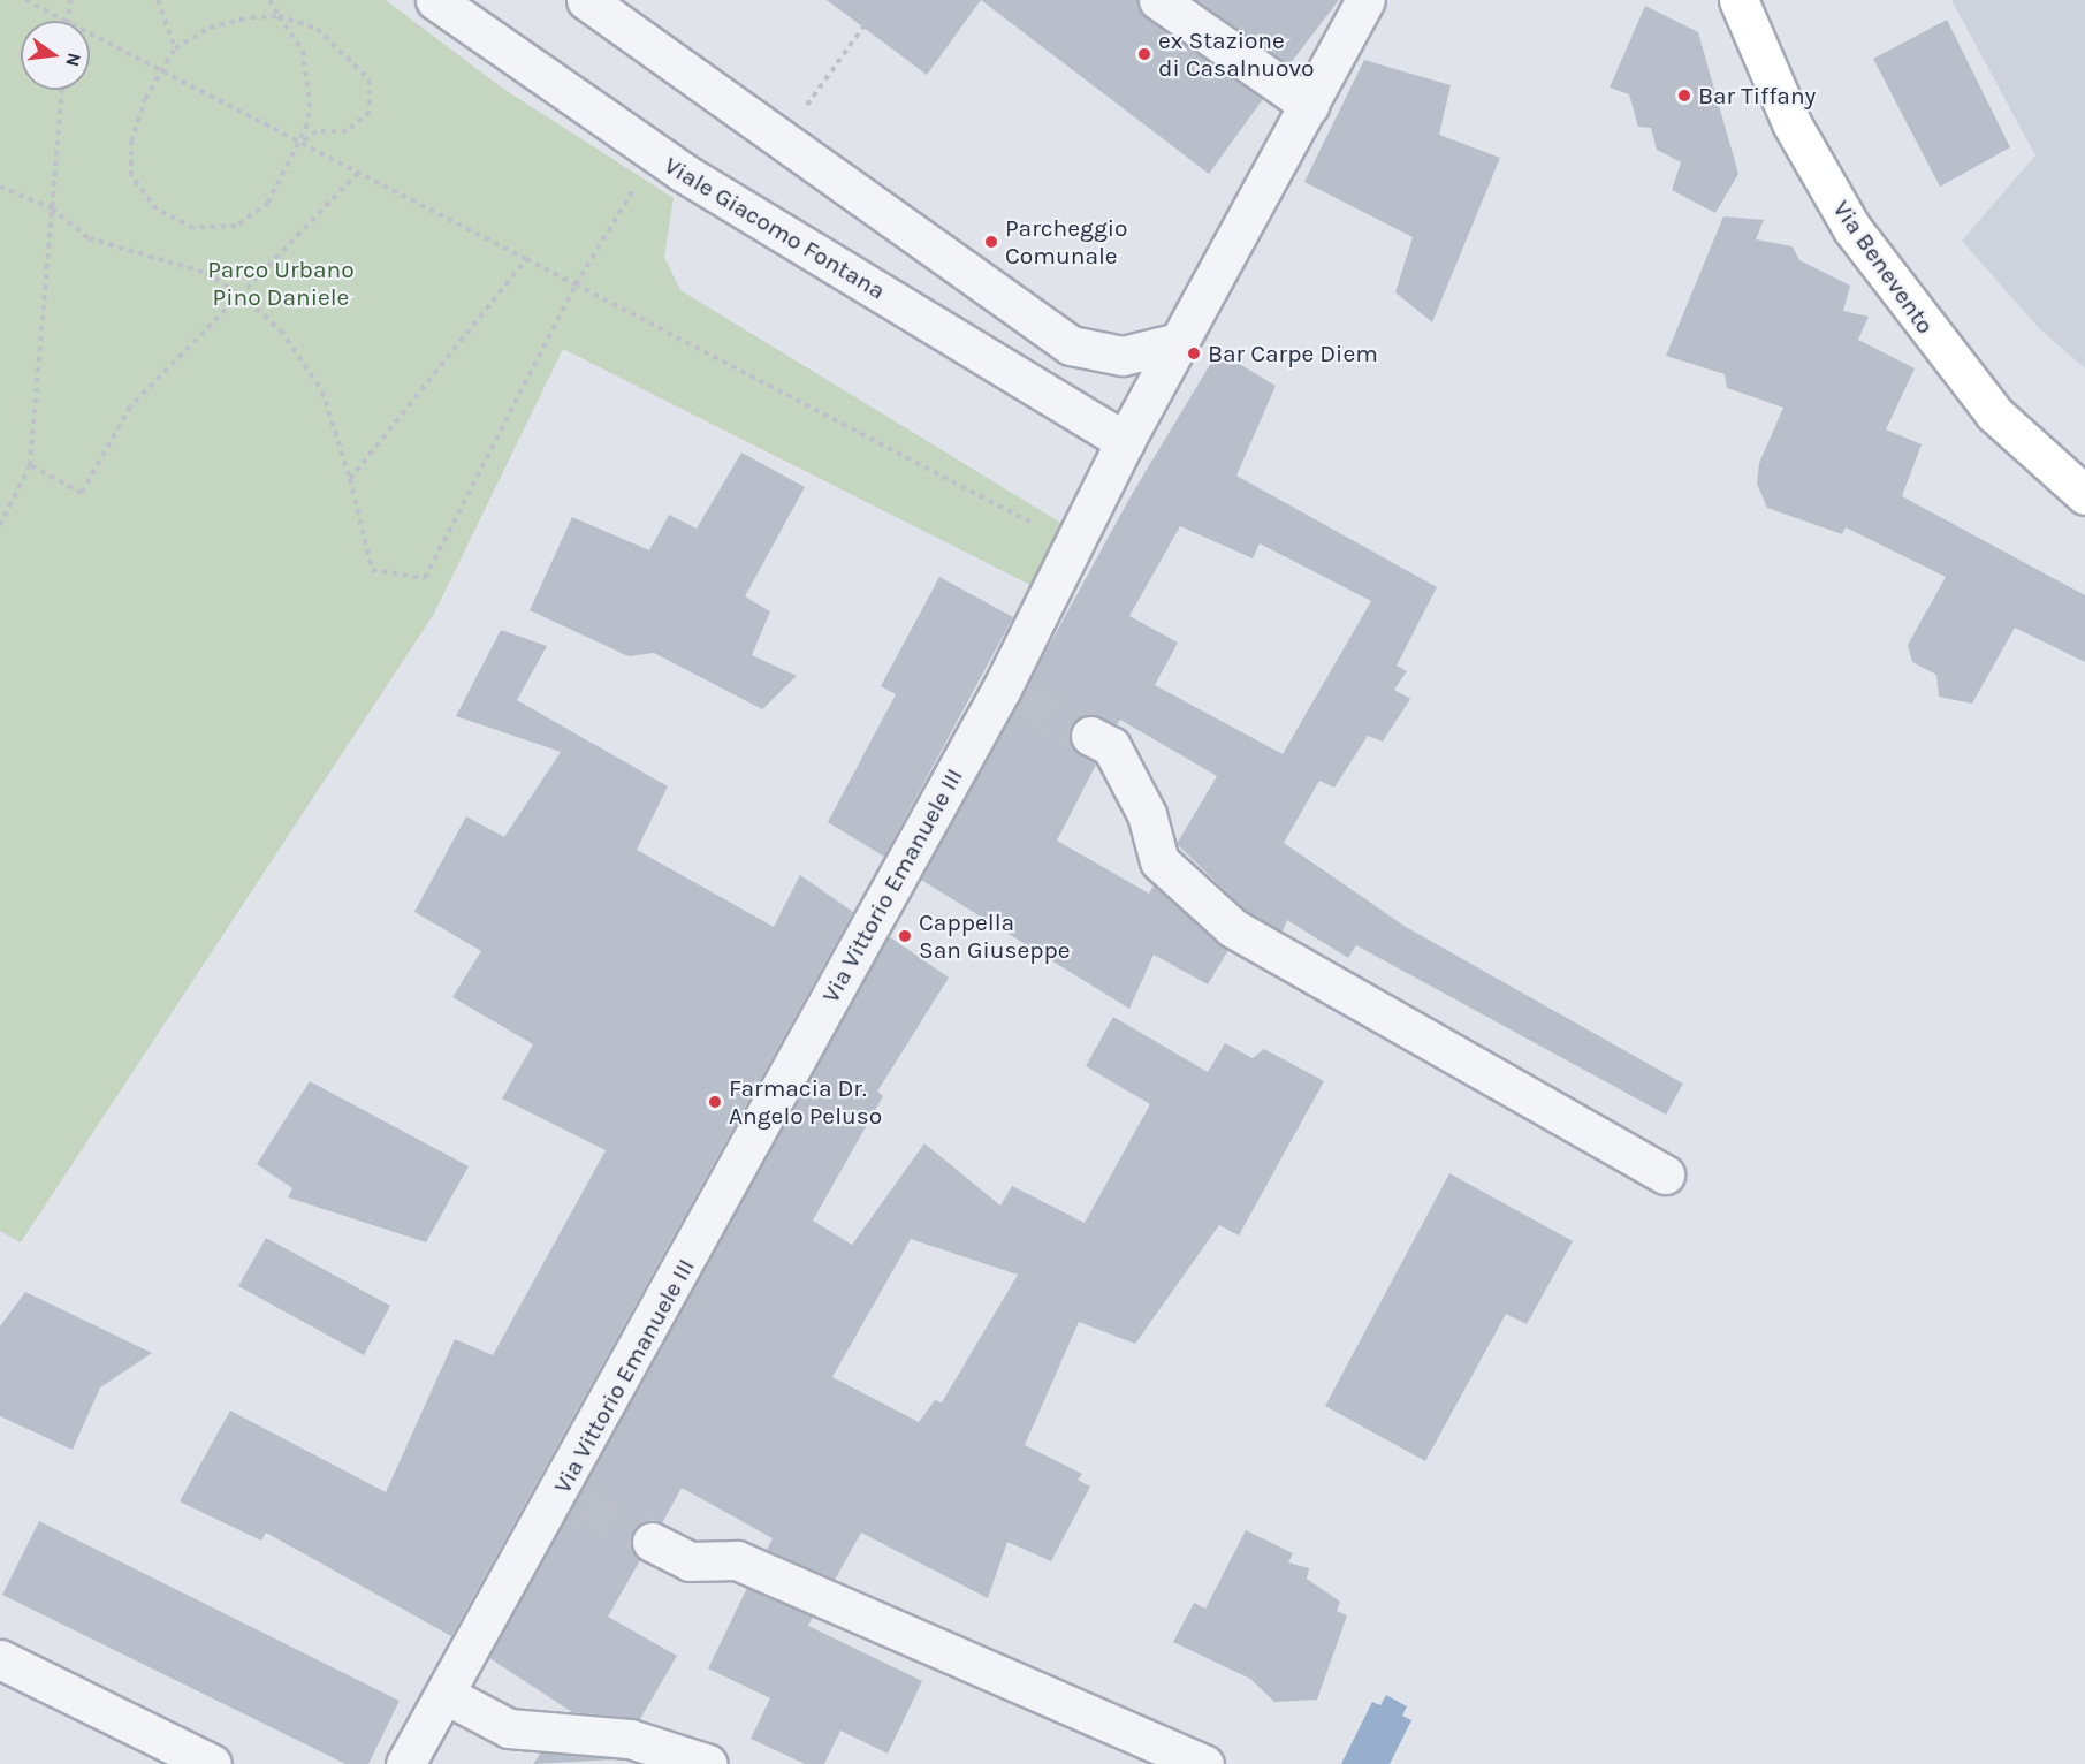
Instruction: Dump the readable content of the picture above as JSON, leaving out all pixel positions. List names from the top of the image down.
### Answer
{
  "streets": {
    "main road": ["Via Benevento"],
    "street": ["Viale Giacomo Fontana", "Via Vittorio Emanuele III"]
  },
  "crossings": [
    ["Viale Giacomo Fontana", "Via Vittorio Emanuele III"]
  ],
  "parks": ["Parco Urbano Pino Daniele"],
  "places": [
    "ex Stazione di Casalnuovo",
    "Bar Tiffany",
    "Parcheggio Comunale",
    "Bar Carpe Diem",
    "Cappella San Giuseppe",
    "Farmacia Dr. Angelo Peluso"
  ],
  "north": "right"
}
